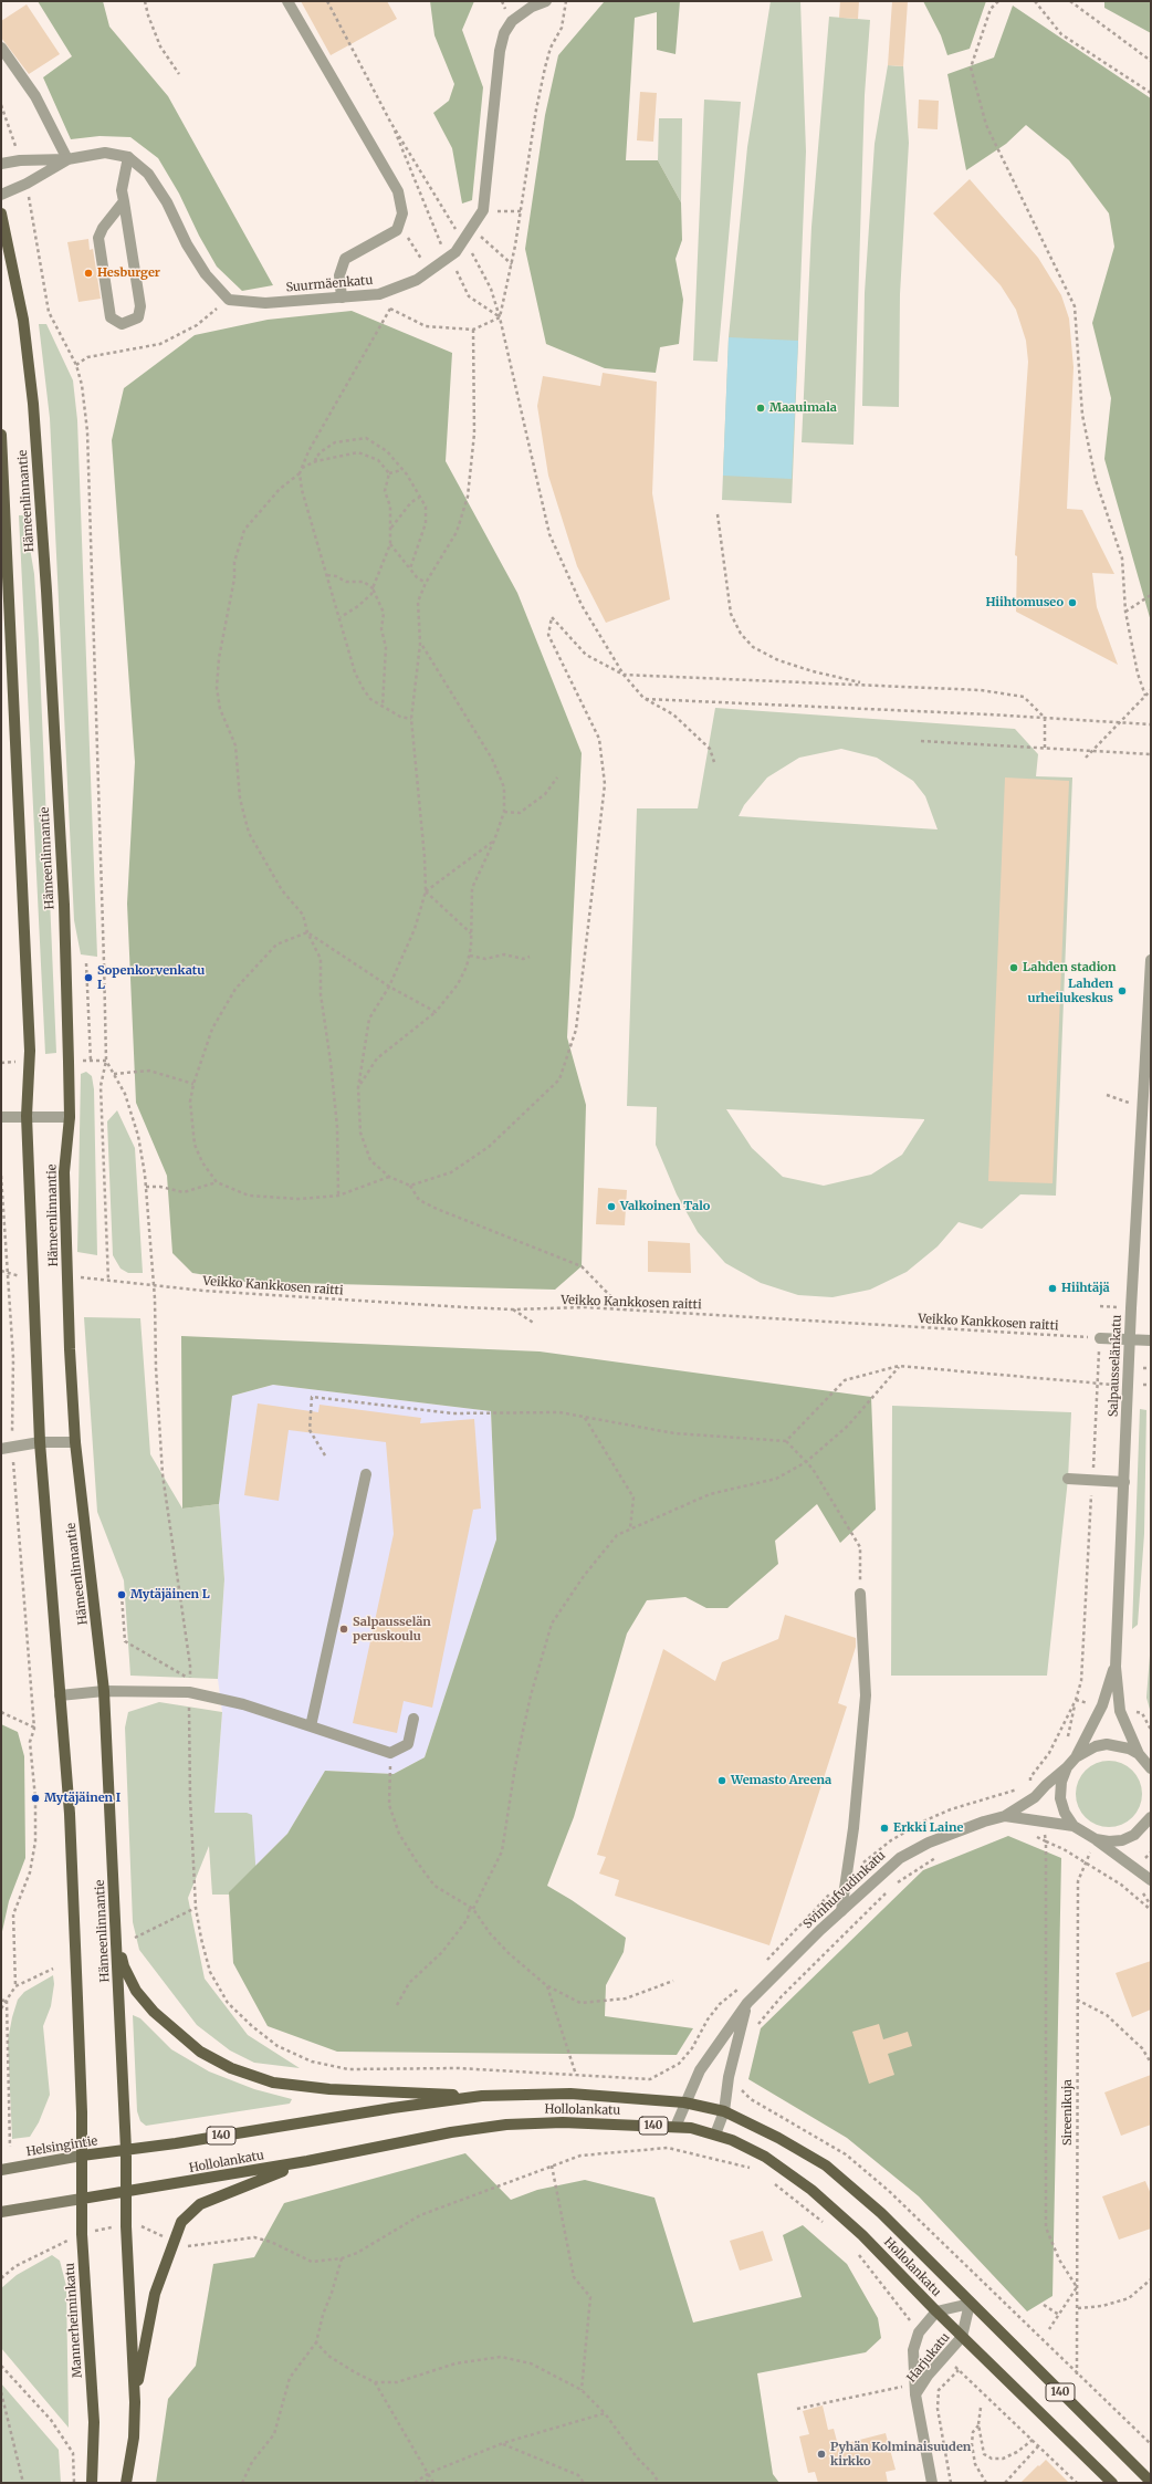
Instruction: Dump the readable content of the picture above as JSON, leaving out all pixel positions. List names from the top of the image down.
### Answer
{
  "streets": {
    "main road": [
      "Hämeenlinnantie",
      "Hollolankatu",
      "140",
      "Helsingintie",
      "Mannerheiminkatu"
    ],
    "street": [
      "Suurmäenkatu",
      "Salpausselänkatu",
      "Svinhufvudinkatu",
      "Harjukatu"
    ],
    "path": ["Veikko Kankkosen raitti", "Sireenikuja"]
  },
  "crossings": [
    ["Hämeenlinnantie", "Hollolankatu"],
    ["Hämeenlinnantie", "Helsingintie"],
    ["Hämeenlinnantie", "Mannerheiminkatu"],
    ["Veikko Kankkosen raitti", "Salpausselänkatu"],
    ["Svinhufvudinkatu", "Hollolankatu"],
    ["Hollolankatu", "140"],
    ["Hollolankatu", "Helsingintie"],
    ["Hollolankatu", "Mannerheiminkatu"],
    ["Hollolankatu", "Harjukatu"],
    ["140", "Mannerheiminkatu"],
    ["Helsingintie", "Mannerheiminkatu"]
  ],
  "places": [
    "Hesburger",
    "Maauimala",
    "Hiihtomuseo",
    "Lahden stadion",
    "Sopenkorvenkatu L",
    "Lahden urheilukeskus",
    "Valkoinen Talo",
    "Hiihtäjä",
    "Mytäjäinen L",
    "Salpausselän peruskoulu",
    "Wemasto Areena",
    "Mytäjäinen I",
    "Erkki Laine",
    "Pyhän Kolminaisuuden kirkko"
  ]
}
